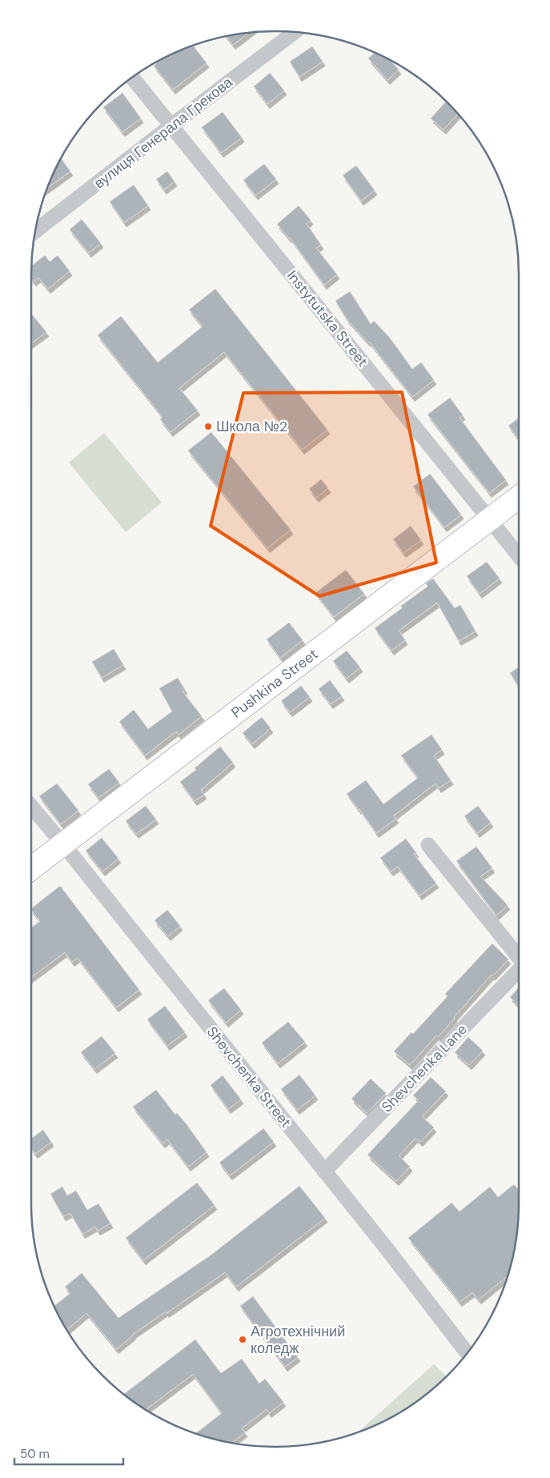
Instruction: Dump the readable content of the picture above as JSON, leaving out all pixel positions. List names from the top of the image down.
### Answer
{
  "streets": {
    "street": [
      "вулиця Генерала Грекова",
      "Instytutska Street",
      "Pushkina Street",
      "Shevchenka Lane",
      "Shevchenka Street"
    ]
  },
  "crossings": [
    ["вулиця Генерала Грекова", "Instytutska Street"],
    ["Instytutska Street", "Pushkina Street"],
    ["Pushkina Street", "Shevchenka Street"],
    ["Shevchenka Lane", "Shevchenka Street"]
  ],
  "places": ["Школа №2", "Агротехнічний коледж"],
  "scale_bar": "50 m"
}
